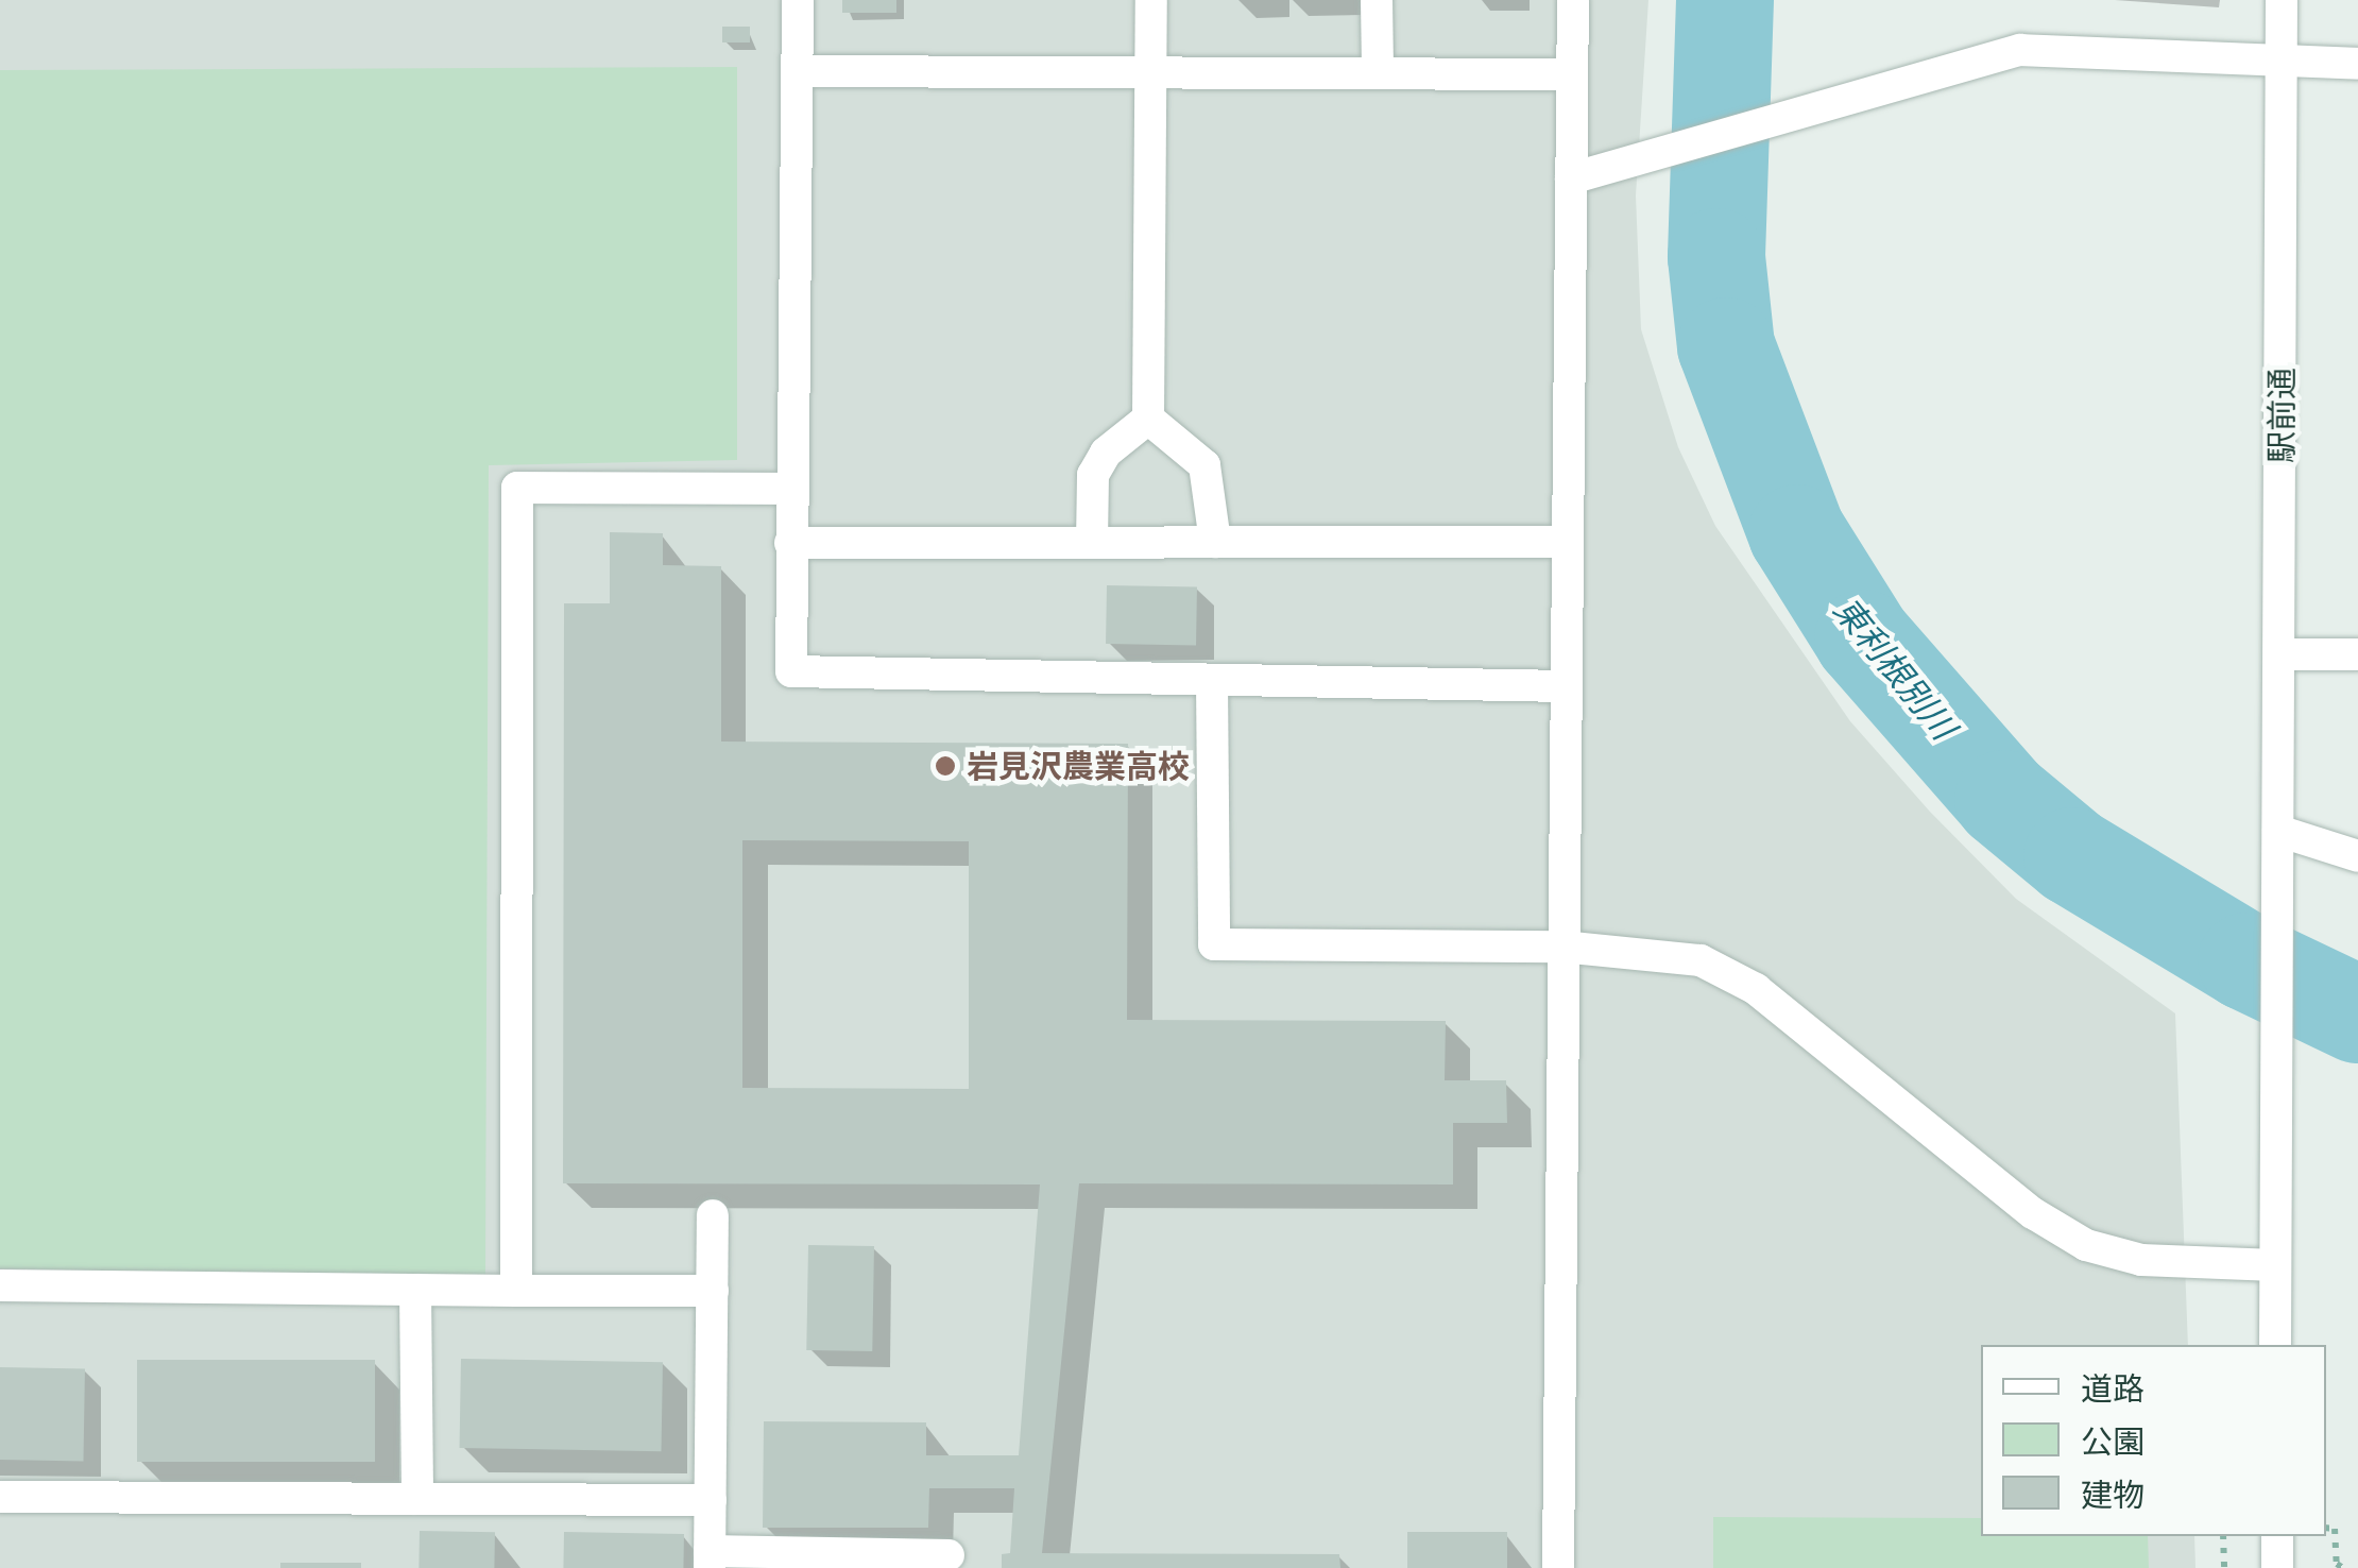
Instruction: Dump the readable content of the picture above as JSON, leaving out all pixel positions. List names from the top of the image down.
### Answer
{
  "streets": {
    "street": ["駅前通"]
  },
  "water": ["東利根別川"],
  "places": ["岩見沢農業高校"],
  "legend": ["道路", "公園", "建物"]
}
